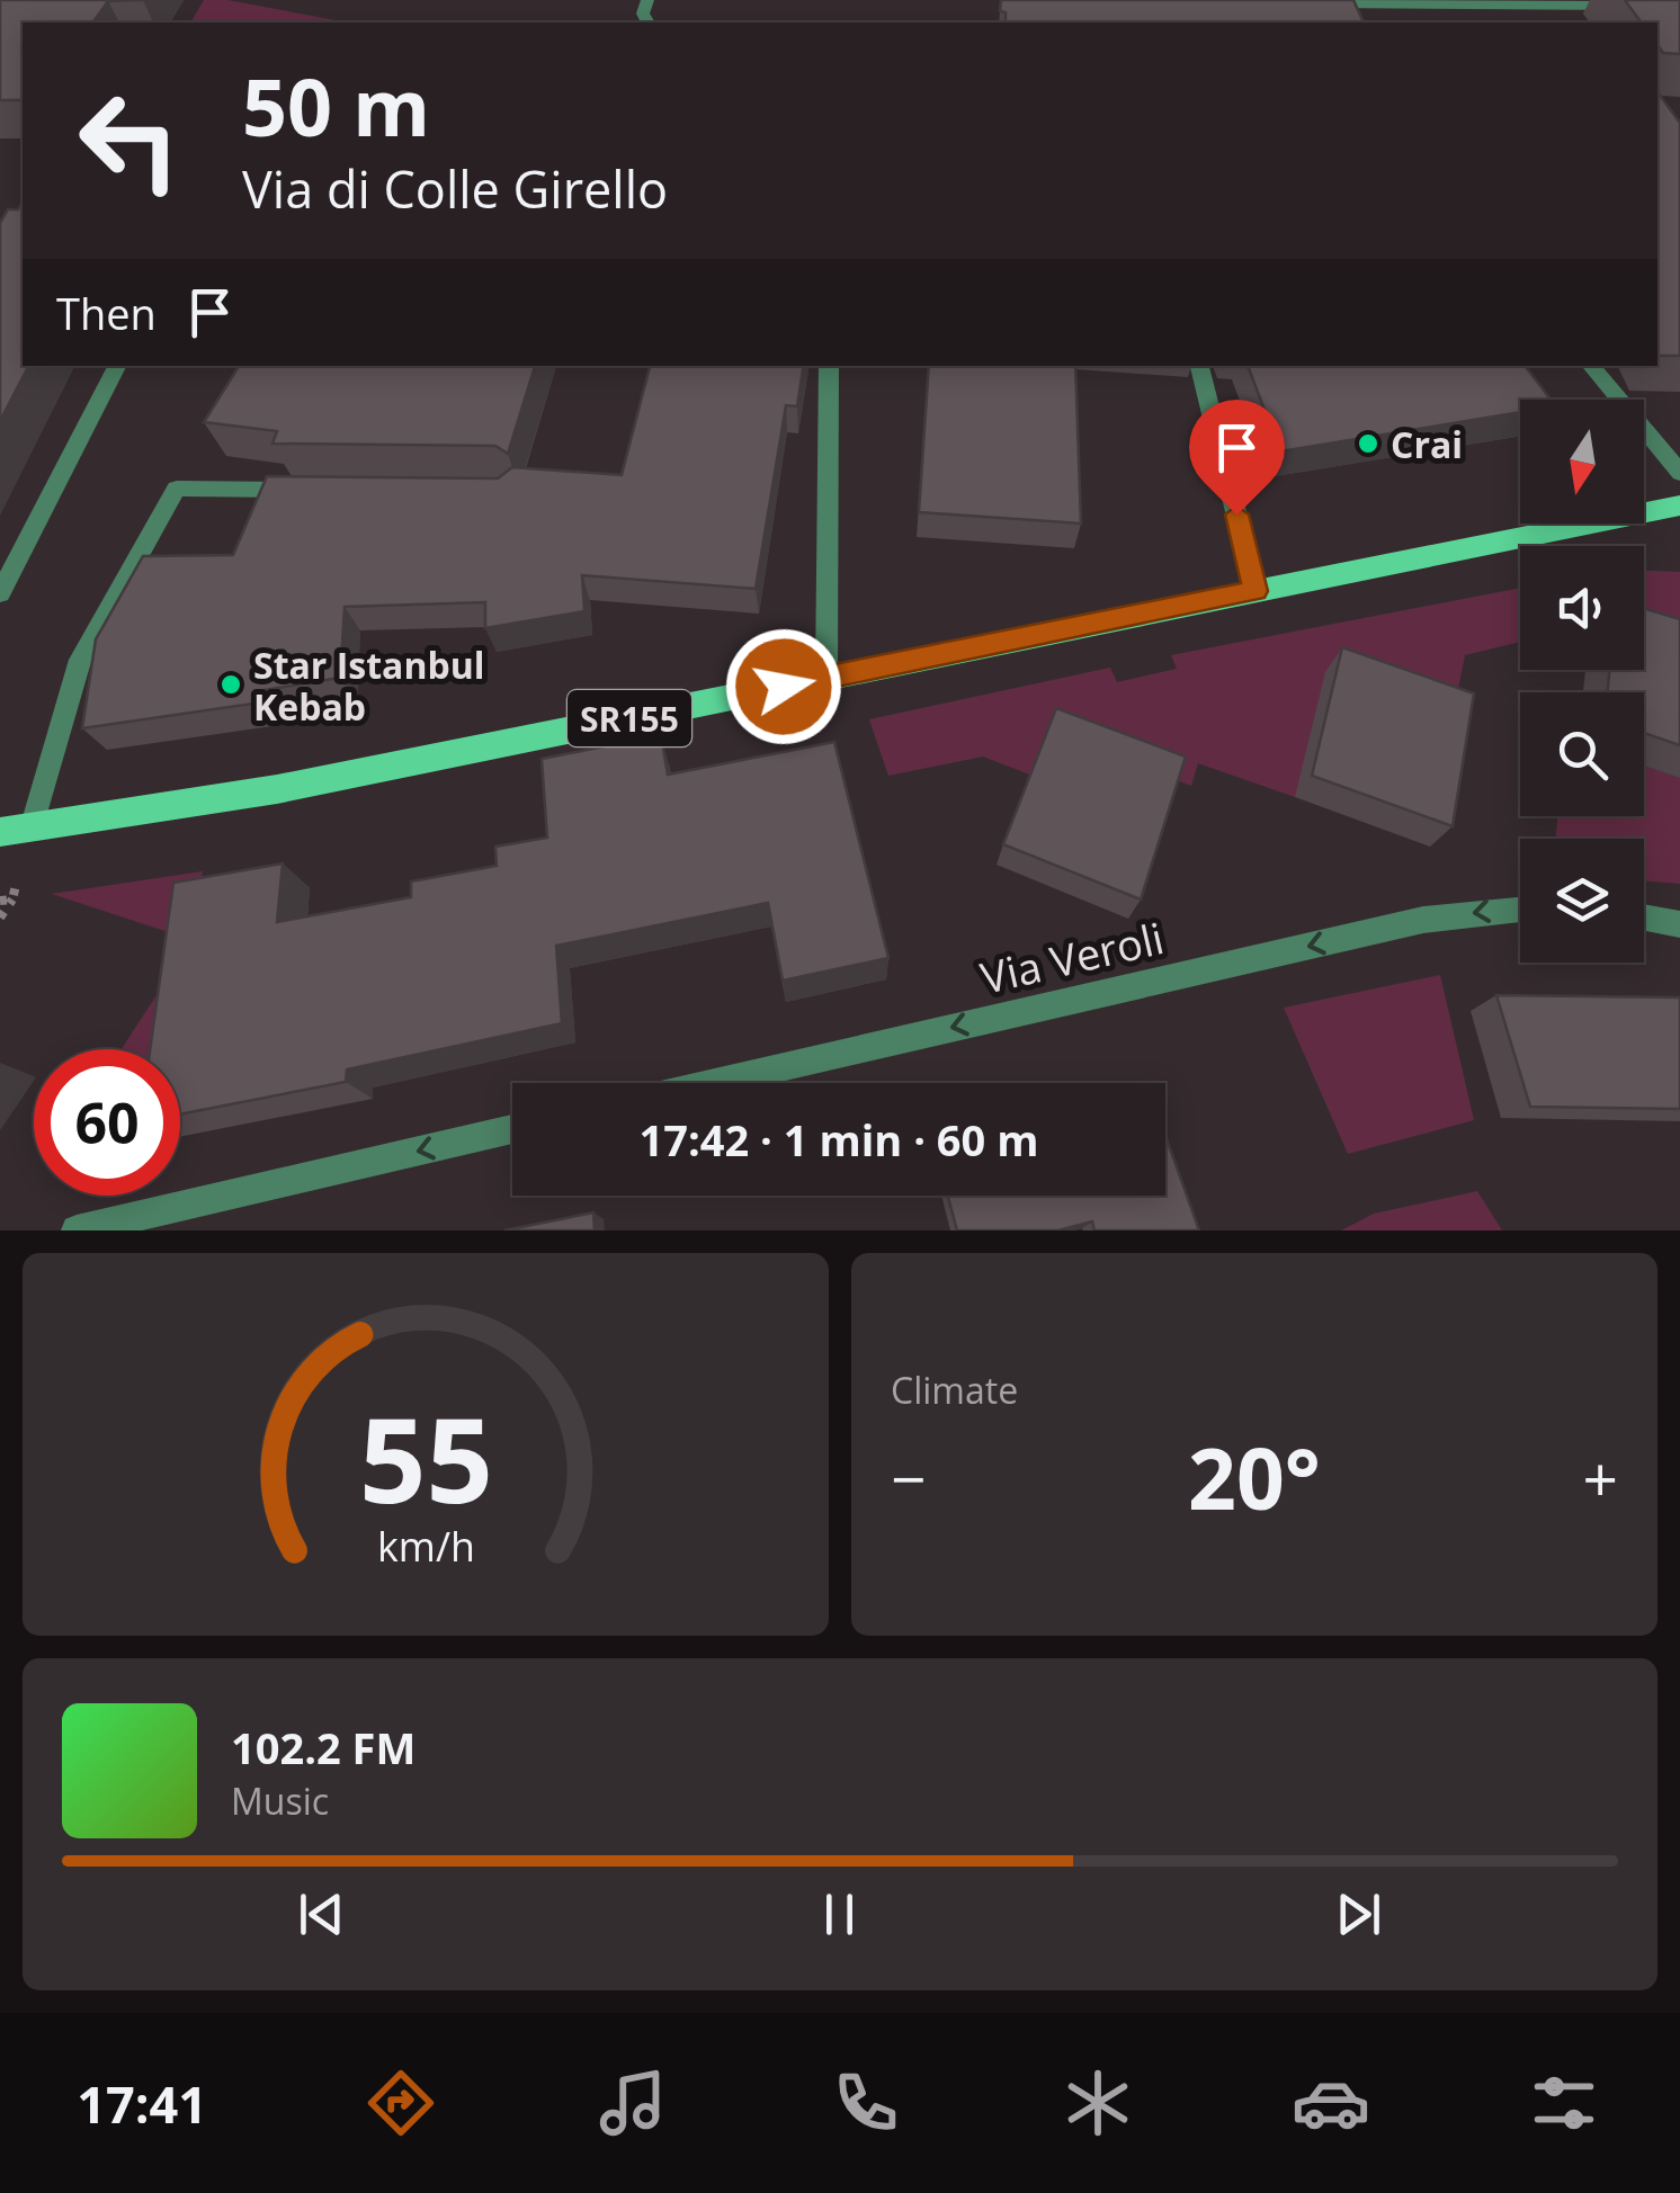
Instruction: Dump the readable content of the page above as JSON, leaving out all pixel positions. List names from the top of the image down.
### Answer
{
  "streets": {
    "main road": ["SR155"],
    "street": ["Via Veroli"]
  },
  "one_way": ["Via Veroli"],
  "places": ["Crai", "Star Istanbul Kebab"],
  "north": "bottom",
  "page": {
    "turn": ["50 m", "Via di Colle Girello"],
    "then": "Then",
    "limit": "60",
    "trip": "17:42 · 1 min · 60 m",
    "tile": "Climate",
    "heat": ["−", "20°", "+"],
    "song": ["102.2 FM", "Music"],
    "tabs": "17:41",
    "gauge": ["55", "km/h"]
  }
}
